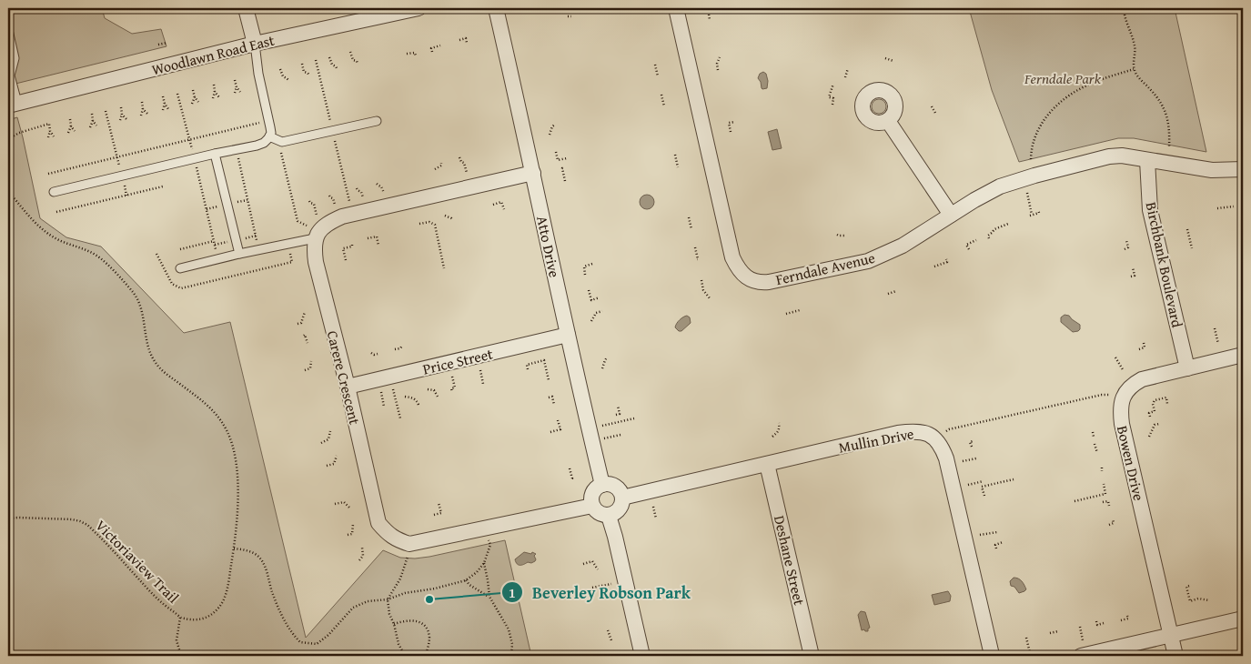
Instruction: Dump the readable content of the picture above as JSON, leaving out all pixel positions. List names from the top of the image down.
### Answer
{
  "streets": {
    "street": [
      "Woodlawn Road East",
      "Atto Drive",
      "Birchbank Boulevard",
      "Ferndale Avenue",
      "Price Street",
      "Carere Crescent",
      "Mullin Drive",
      "Bowen Drive",
      "Deshane Street"
    ],
    "path": ["Victoriaview Trail"]
  },
  "crossings": [
    ["Atto Drive", "Price Street"],
    ["Atto Drive", "Mullin Drive"],
    ["Birchbank Boulevard", "Ferndale Avenue"],
    ["Price Street", "Carere Crescent"],
    ["Mullin Drive", "Deshane Street"]
  ],
  "parks": ["Ferndale Park"],
  "places": ["Beverley Robson Park"]
}
